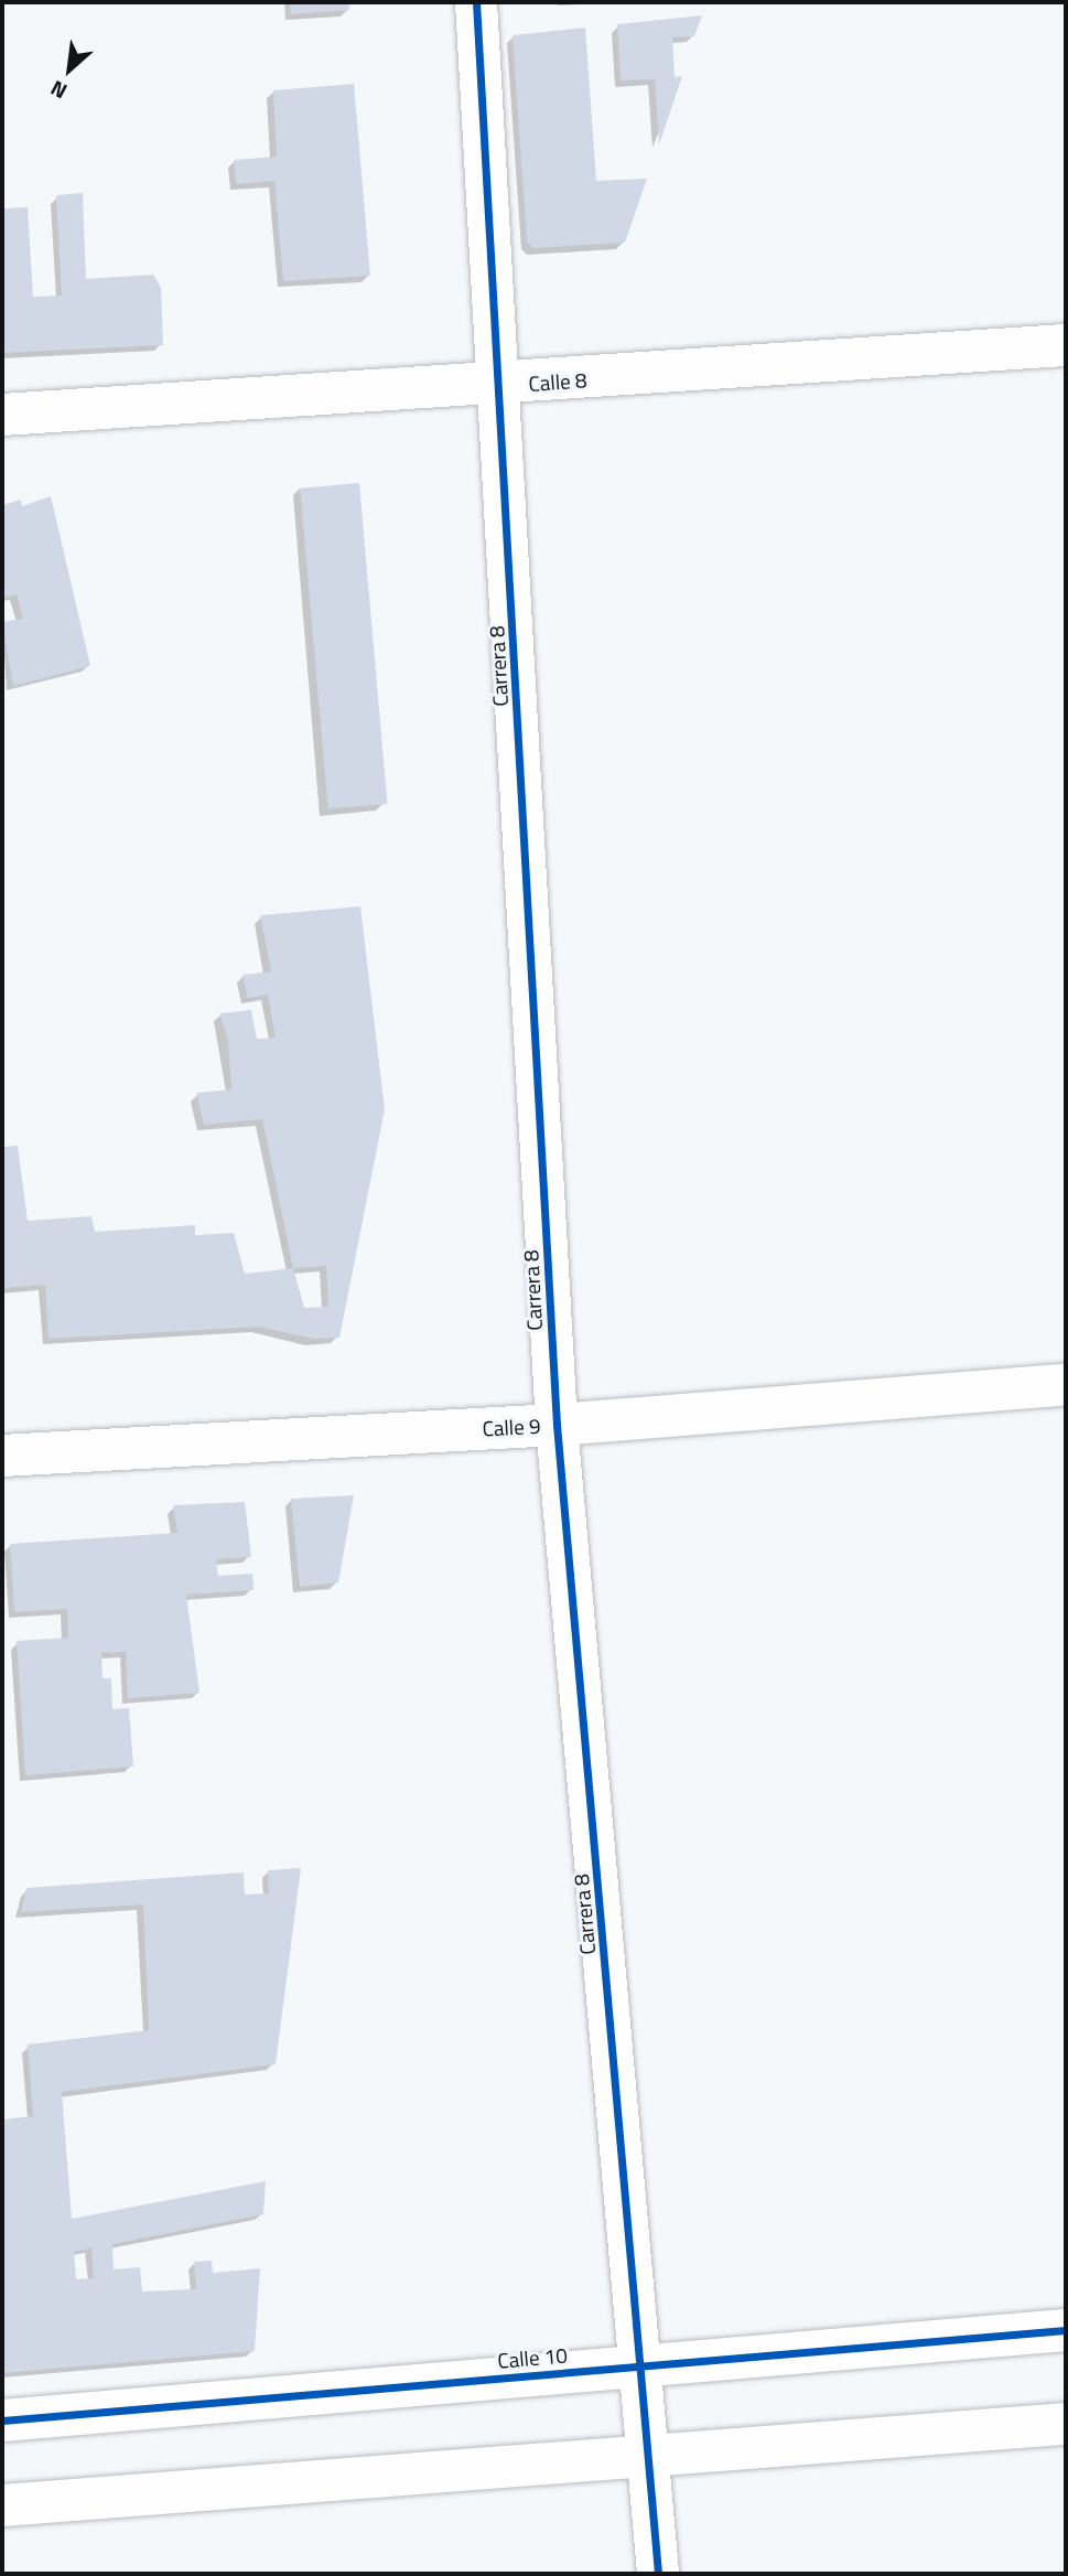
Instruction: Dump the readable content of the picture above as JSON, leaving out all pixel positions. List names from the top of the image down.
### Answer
{
  "streets": {
    "street": [
      "Calle 8",
      "Carrera 8",
      "Calle 9",
      "Calle 10"
    ]
  },
  "crossings": [
    ["Calle 8", "Carrera 8"],
    ["Carrera 8", "Calle 9"],
    ["Carrera 8", "Calle 10"]
  ],
  "north": "bottom left"
}
